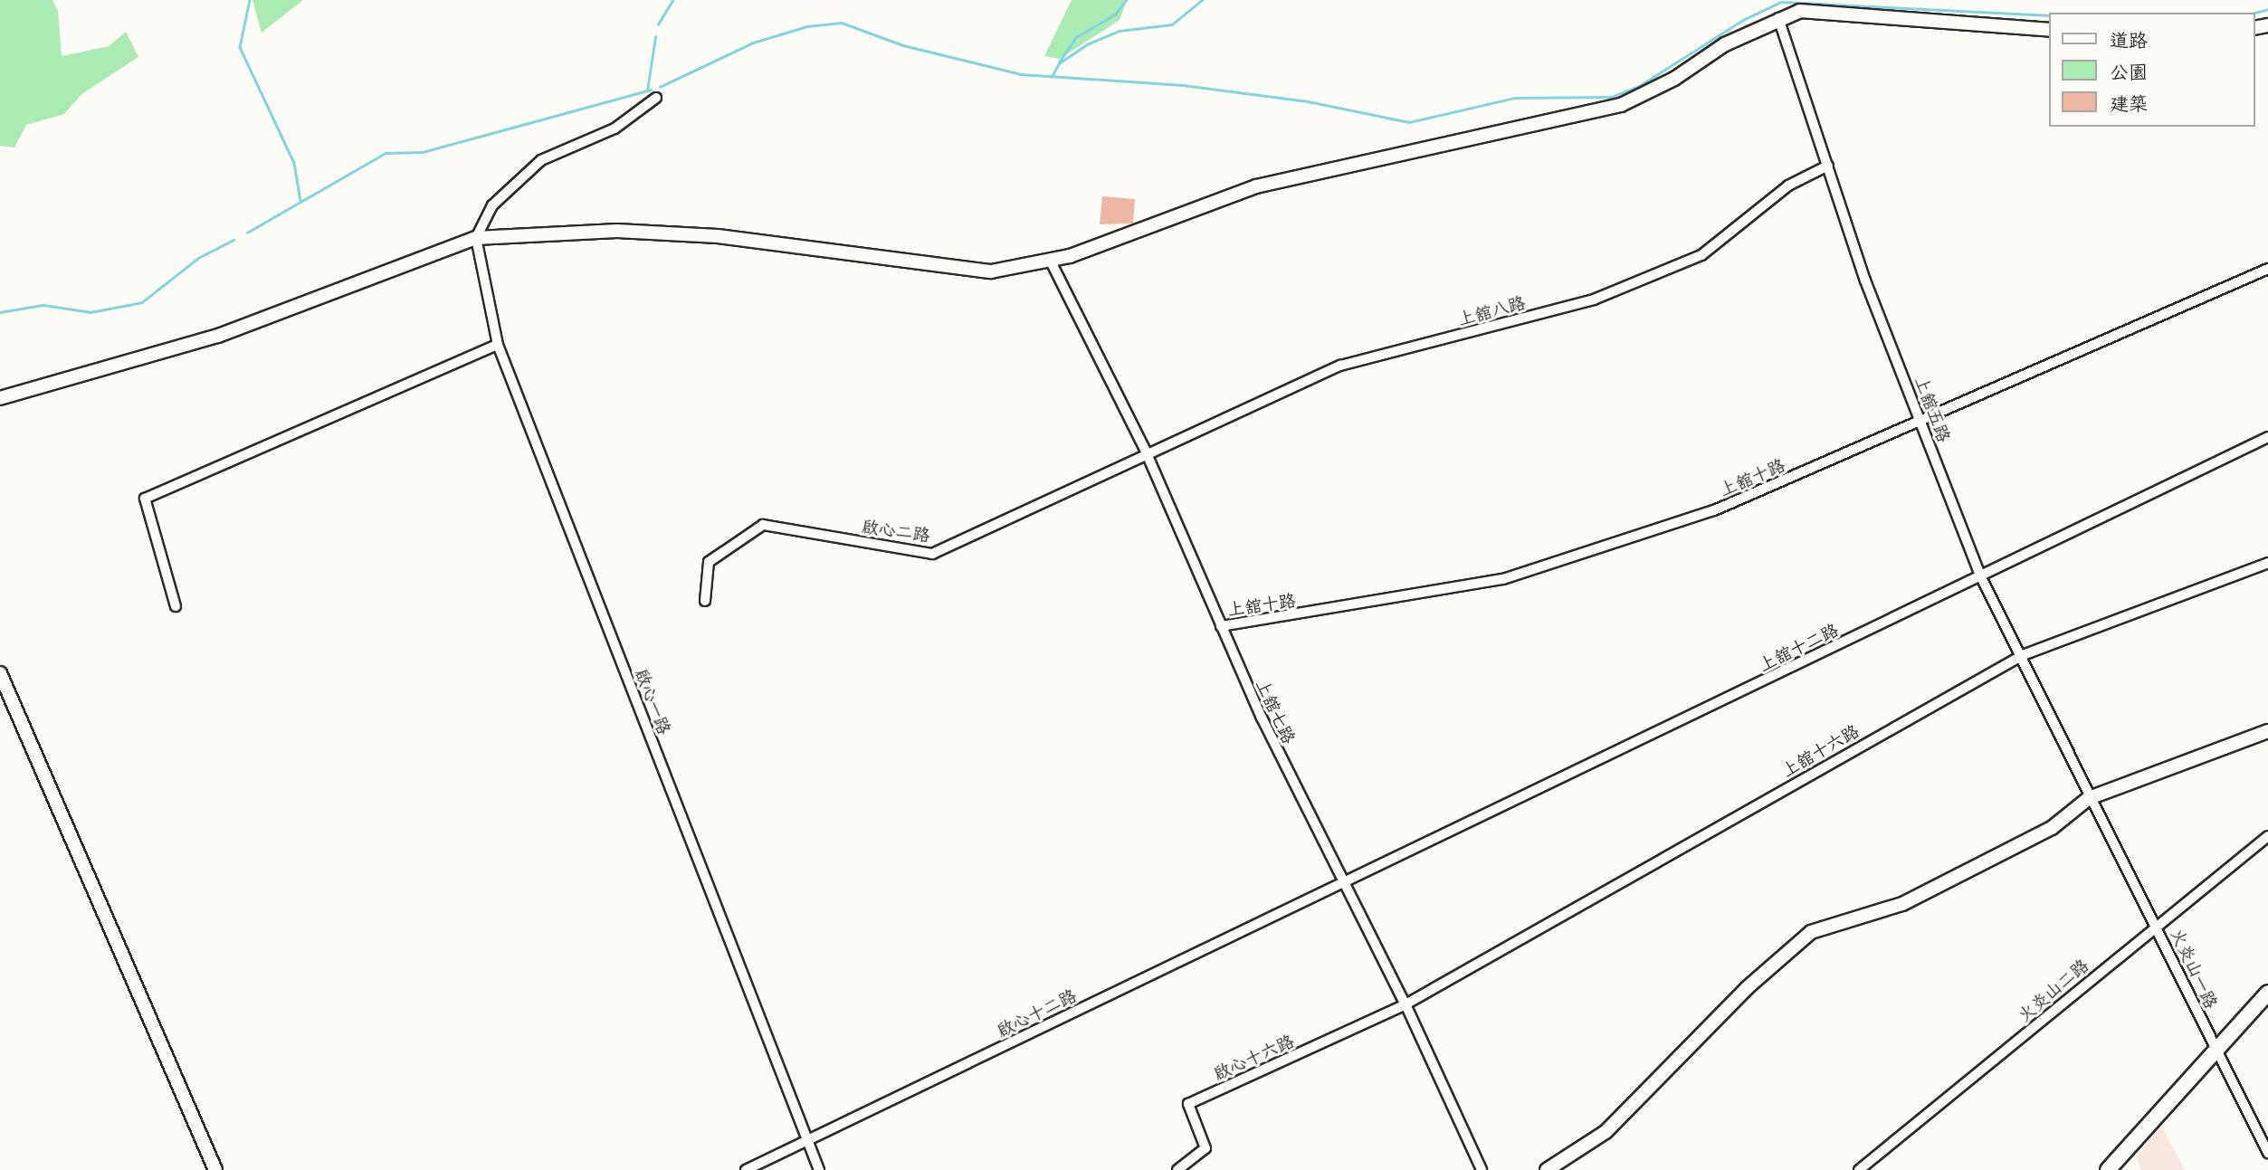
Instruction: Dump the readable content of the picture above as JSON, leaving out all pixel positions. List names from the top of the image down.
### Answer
{
  "streets": {
    "street": [
      "上舘八路",
      "上舘五路",
      "上舘十路",
      "啟心二路",
      "上舘十二路",
      "啟心一路",
      "上舘七路",
      "上舘十六路",
      "火炎山一路",
      "火炎山二路",
      "啟心十二路",
      "啟心十六路"
    ]
  },
  "crossings": [
    ["上舘八路", "上舘五路"],
    ["上舘八路", "啟心二路"],
    ["上舘八路", "上舘七路"],
    ["上舘五路", "上舘十路"],
    ["上舘五路", "上舘十二路"],
    ["上舘五路", "上舘十六路"],
    ["上舘五路", "火炎山一路"],
    ["上舘十路", "上舘七路"],
    ["啟心二路", "上舘七路"],
    ["上舘十二路", "上舘七路"],
    ["上舘十二路", "啟心十二路"],
    ["啟心一路", "啟心十二路"],
    ["上舘七路", "上舘十六路"],
    ["上舘七路", "啟心十二路"],
    ["上舘七路", "啟心十六路"],
    ["上舘十六路", "啟心十六路"],
    ["火炎山一路", "火炎山二路"]
  ],
  "legend": ["道路", "公園", "建築"]
}
